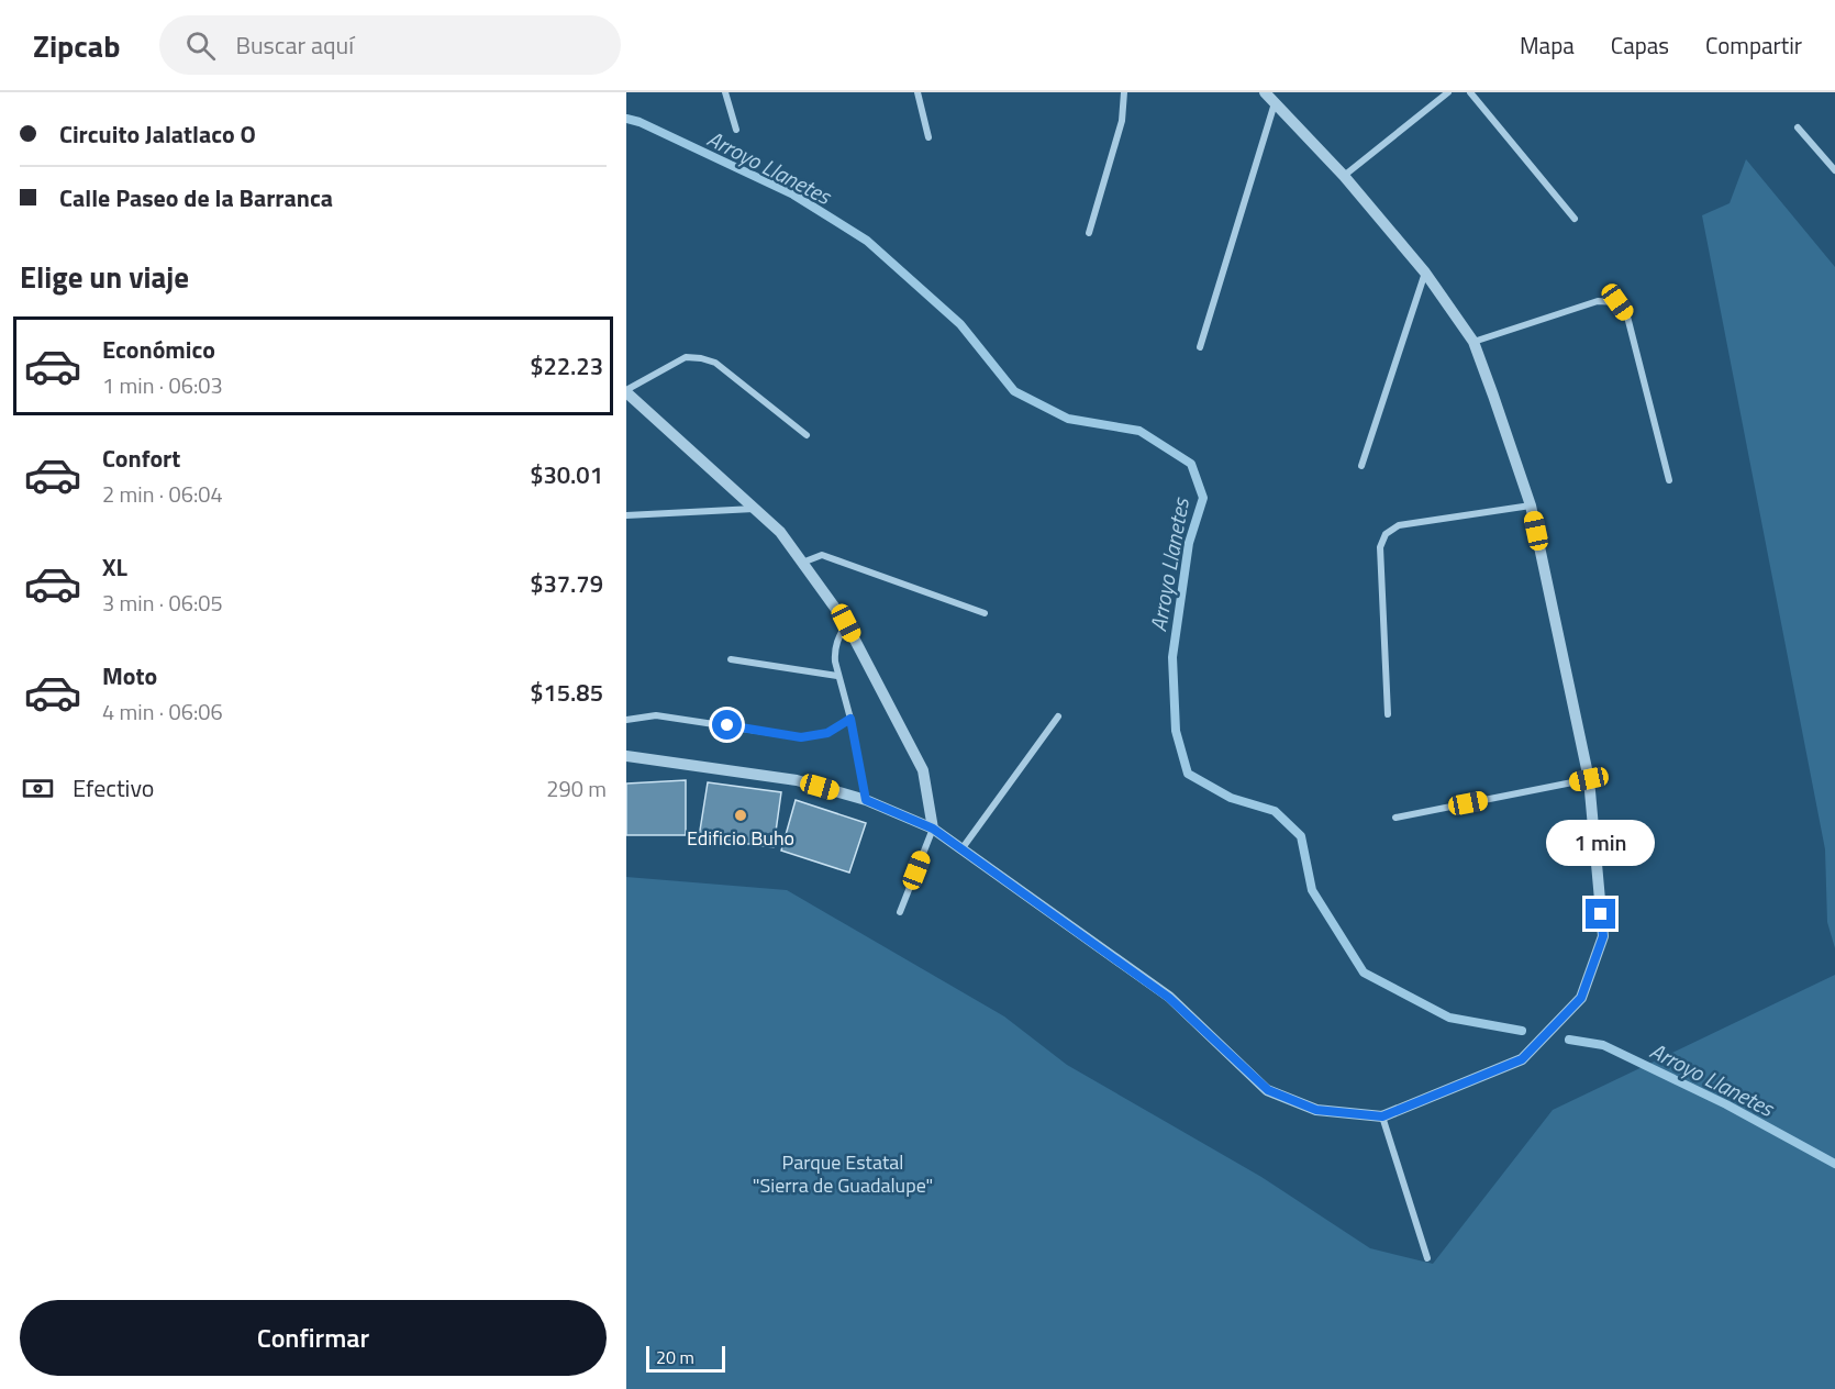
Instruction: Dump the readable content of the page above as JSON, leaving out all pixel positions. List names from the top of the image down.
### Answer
{
  "water": ["Arroyo Llanetes"],
  "parks": ["Parque Estatal \"Sierra de Guadalupe\""],
  "places": ["Edificio Buho"],
  "scale_bar": "20 m",
  "page": {
    "header": "Zipcab",
    "search": "Buscar aquí",
    "nav": ["Mapa", "Capas", "Compartir"],
    "banner": ["Circuito Jalatlaco O", "Calle Paseo de la Barranca"],
    "heading": "Elige un viaje",
    "list": [
      {
        "name": "Económico",
        "note": "1 min · 06:03",
        "value": "$22.23"
      },
      {
        "name": "Confort",
        "note": "2 min · 06:04",
        "value": "$30.01"
      },
      {
        "name": "XL",
        "note": "3 min · 06:05",
        "value": "$37.79"
      },
      {
        "name": "Moto",
        "note": "4 min · 06:06",
        "value": "$15.85"
      }
    ],
    "pay": ["Efectivo", "290 m"],
    "bubble": "1 min",
    "buttons": "Confirmar",
    "scale": "20 m"
  }
}
